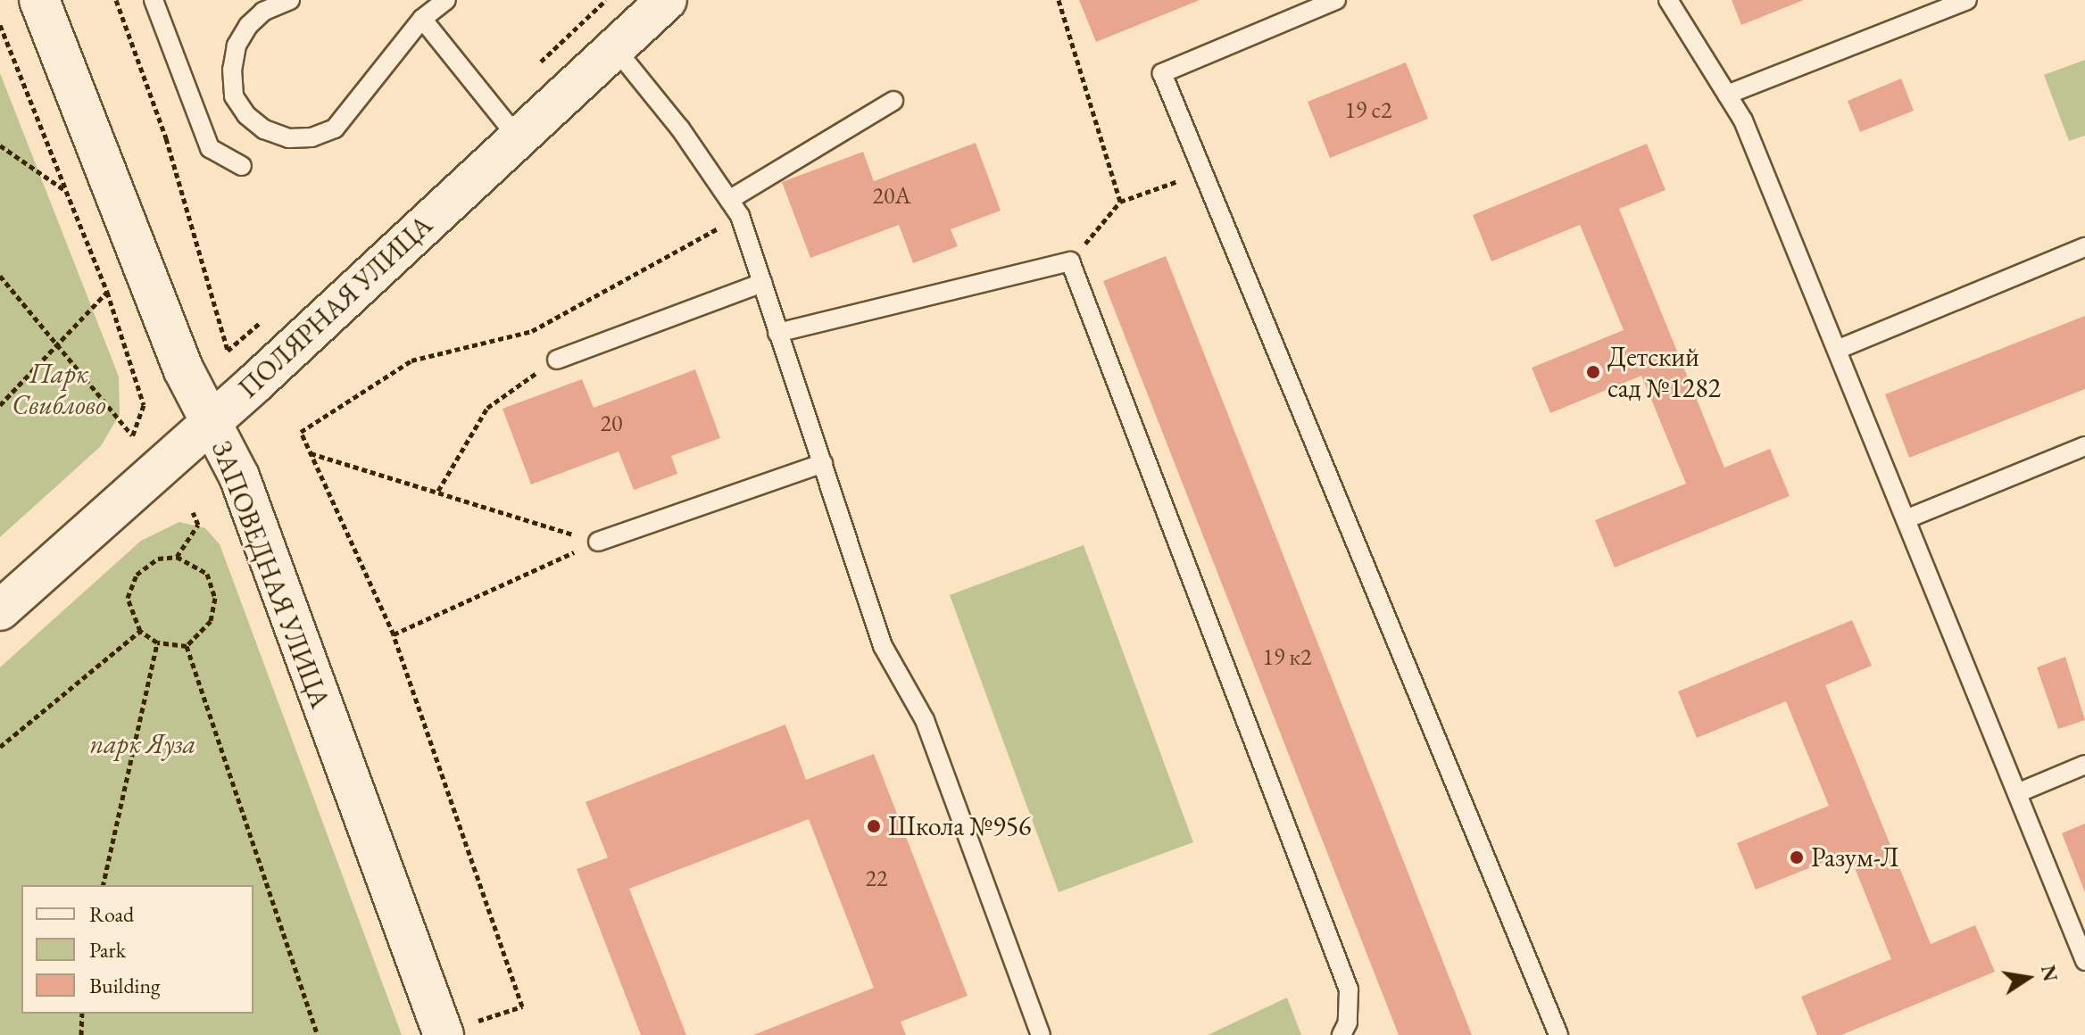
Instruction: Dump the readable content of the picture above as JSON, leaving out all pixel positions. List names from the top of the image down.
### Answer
{
  "streets": {
    "street": ["ПОЛЯРНАЯ УЛИЦА", "ЗАПОВЕДНАЯ УЛИЦА"]
  },
  "crossings": [
    ["ПОЛЯРНАЯ УЛИЦА", "ЗАПОВЕДНАЯ УЛИЦА"]
  ],
  "parks": ["Парк Свиблово", "парк Яуза"],
  "places": ["Детский сад №1282", "Школа №956", "Разум-Л"],
  "house_numbers": [
    "19 с2",
    "20А",
    "20",
    "19 к2",
    "22"
  ],
  "legend": ["Road", "Park", "Building"],
  "north": "right"
}
